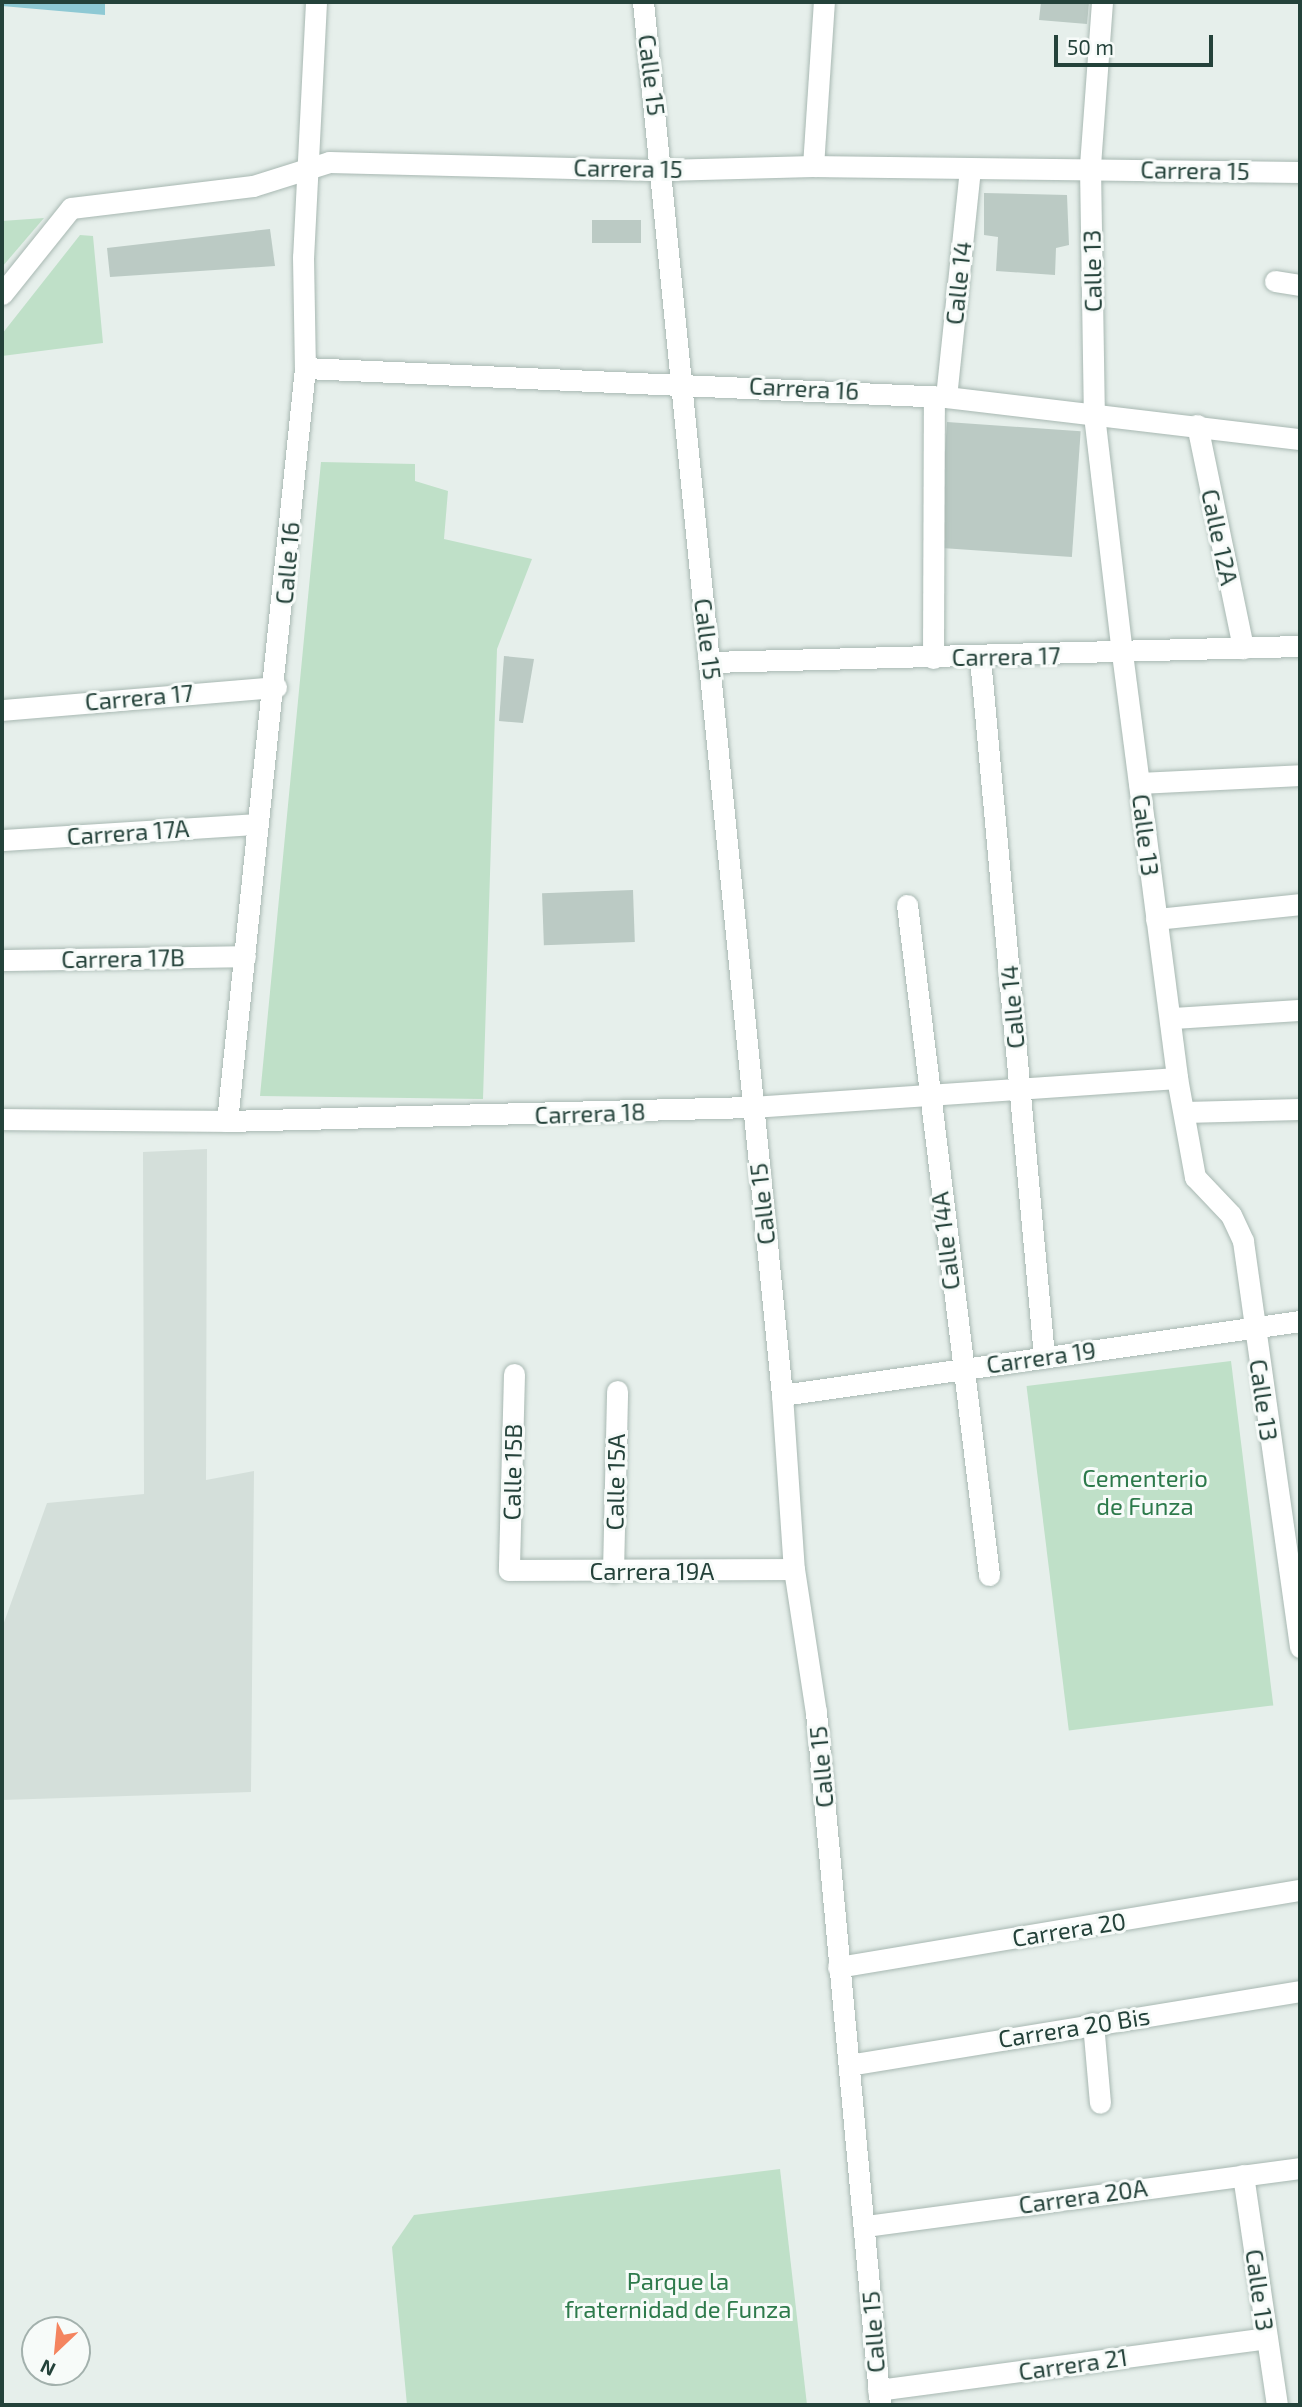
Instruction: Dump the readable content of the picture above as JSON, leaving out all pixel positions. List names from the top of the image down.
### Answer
{
  "streets": {
    "street": [
      "Calle 15",
      "Carrera 15",
      "Calle 13",
      "Calle 14",
      "Carrera 16",
      "Calle 12A",
      "Calle 16",
      "Carrera 17",
      "Carrera 17A",
      "Carrera 17B",
      "Carrera 18",
      "Calle 14A",
      "Carrera 19",
      "Calle 15B",
      "Calle 15A",
      "Carrera 19A",
      "Carrera 20",
      "Carrera 20 Bis",
      "Carrera 20A",
      "Carrera 21"
    ]
  },
  "crossings": [
    ["Calle 15", "Carrera 15"],
    ["Calle 15", "Carrera 16"],
    ["Calle 15", "Carrera 17"],
    ["Calle 15", "Carrera 18"],
    ["Calle 15", "Carrera 19"],
    ["Calle 15", "Carrera 19A"],
    ["Calle 15", "Carrera 20"],
    ["Calle 15", "Carrera 20 Bis"],
    ["Calle 15", "Carrera 20A"],
    ["Calle 15", "Carrera 21"],
    ["Carrera 15", "Calle 13"],
    ["Carrera 15", "Calle 14"],
    ["Carrera 15", "Calle 16"],
    ["Calle 13", "Carrera 16"],
    ["Calle 13", "Carrera 17"],
    ["Calle 13", "Carrera 18"],
    ["Calle 13", "Carrera 19"],
    ["Calle 13", "Carrera 20A"],
    ["Calle 13", "Carrera 21"],
    ["Calle 14", "Carrera 16"],
    ["Calle 14", "Carrera 17"],
    ["Calle 14", "Carrera 18"],
    ["Calle 14", "Carrera 19"],
    ["Carrera 16", "Calle 12A"],
    ["Carrera 16", "Calle 16"],
    ["Calle 12A", "Carrera 17"],
    ["Calle 16", "Carrera 17"],
    ["Calle 16", "Carrera 17A"],
    ["Calle 16", "Carrera 17B"],
    ["Calle 16", "Carrera 18"],
    ["Carrera 18", "Calle 14A"],
    ["Calle 14A", "Carrera 19"],
    ["Calle 15B", "Carrera 19A"],
    ["Calle 15A", "Carrera 19A"]
  ],
  "parks": ["Cementerio de Funza", "Parque la fraternidad de Funza"],
  "scale_bar": "50 m",
  "north": "bottom left"
}
